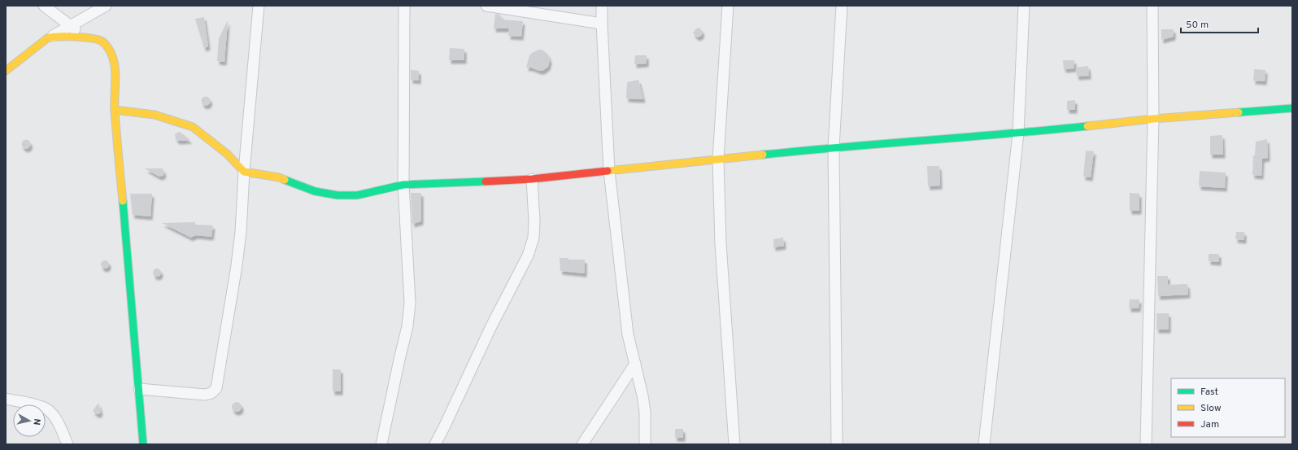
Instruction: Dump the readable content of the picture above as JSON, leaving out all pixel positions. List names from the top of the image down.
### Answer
{
  "legend": ["Fast", "Slow", "Jam"],
  "scale_bar": "50 m",
  "north": "right"
}
